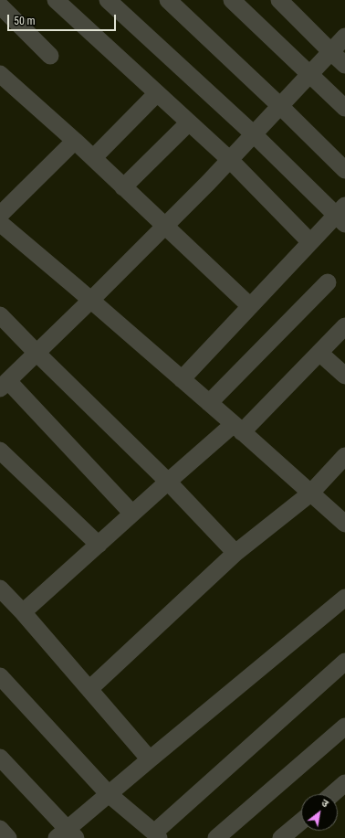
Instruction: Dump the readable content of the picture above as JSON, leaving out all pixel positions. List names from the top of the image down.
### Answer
{
  "scale_bar": "50 m",
  "north": "top right"
}
